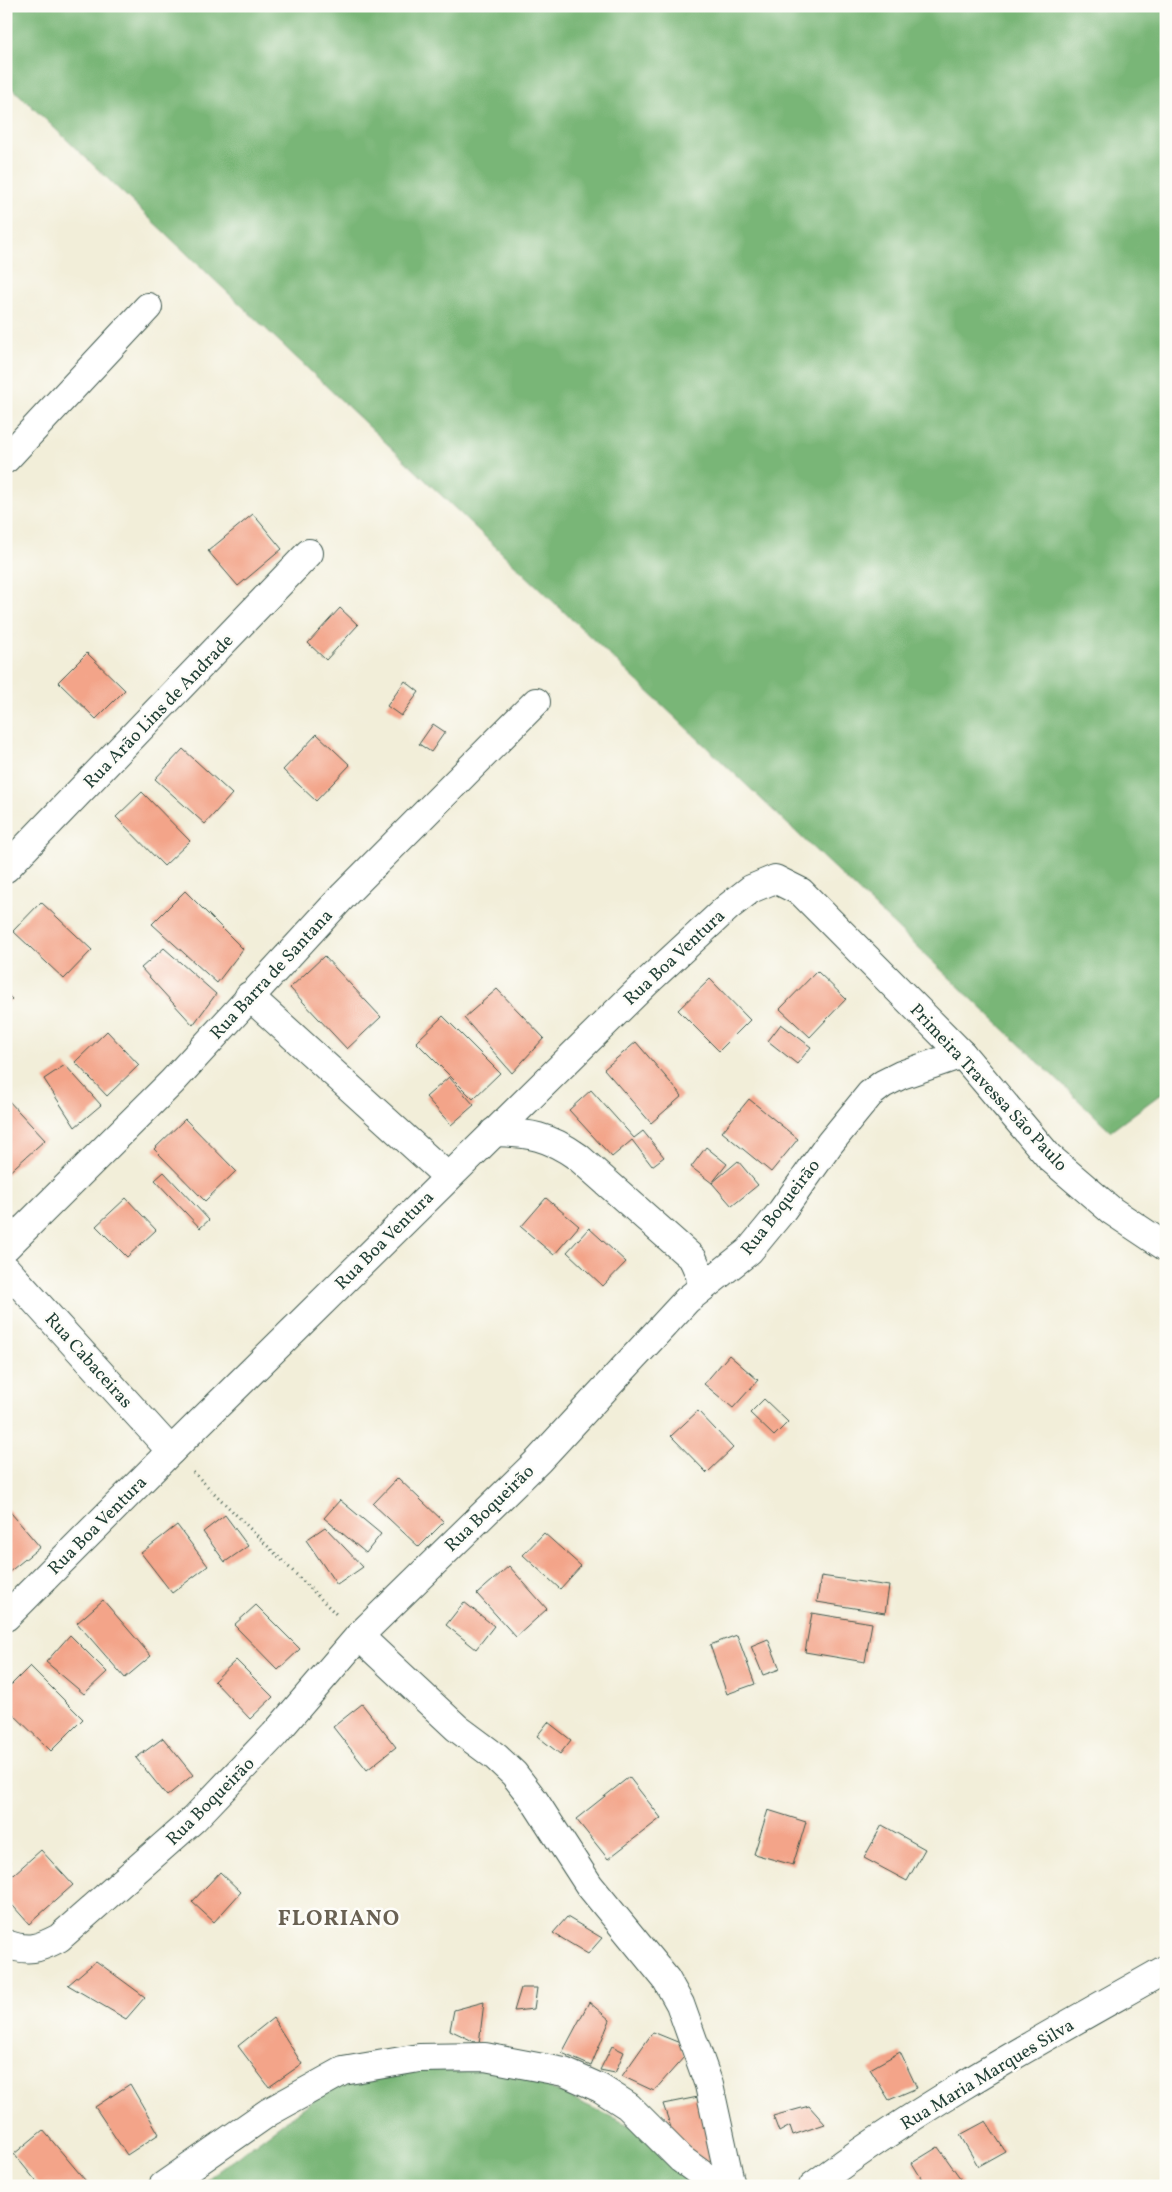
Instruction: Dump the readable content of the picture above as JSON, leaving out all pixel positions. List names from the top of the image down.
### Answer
{
  "streets": {
    "street": [
      "Rua Arão Lins de Andrade",
      "Rua Boa Ventura",
      "Rua Barra de Santana",
      "Primeira Travessa São Paulo",
      "Rua Boqueirão",
      "Rua Cabaceiras",
      "Rua Maria Marques Silva"
    ]
  },
  "crossings": [
    ["Rua Boa Ventura", "Primeira Travessa São Paulo"],
    ["Rua Boa Ventura", "Rua Cabaceiras"],
    ["Primeira Travessa São Paulo", "Rua Boqueirão"]
  ],
  "districts": ["FLORIANO"]
}
